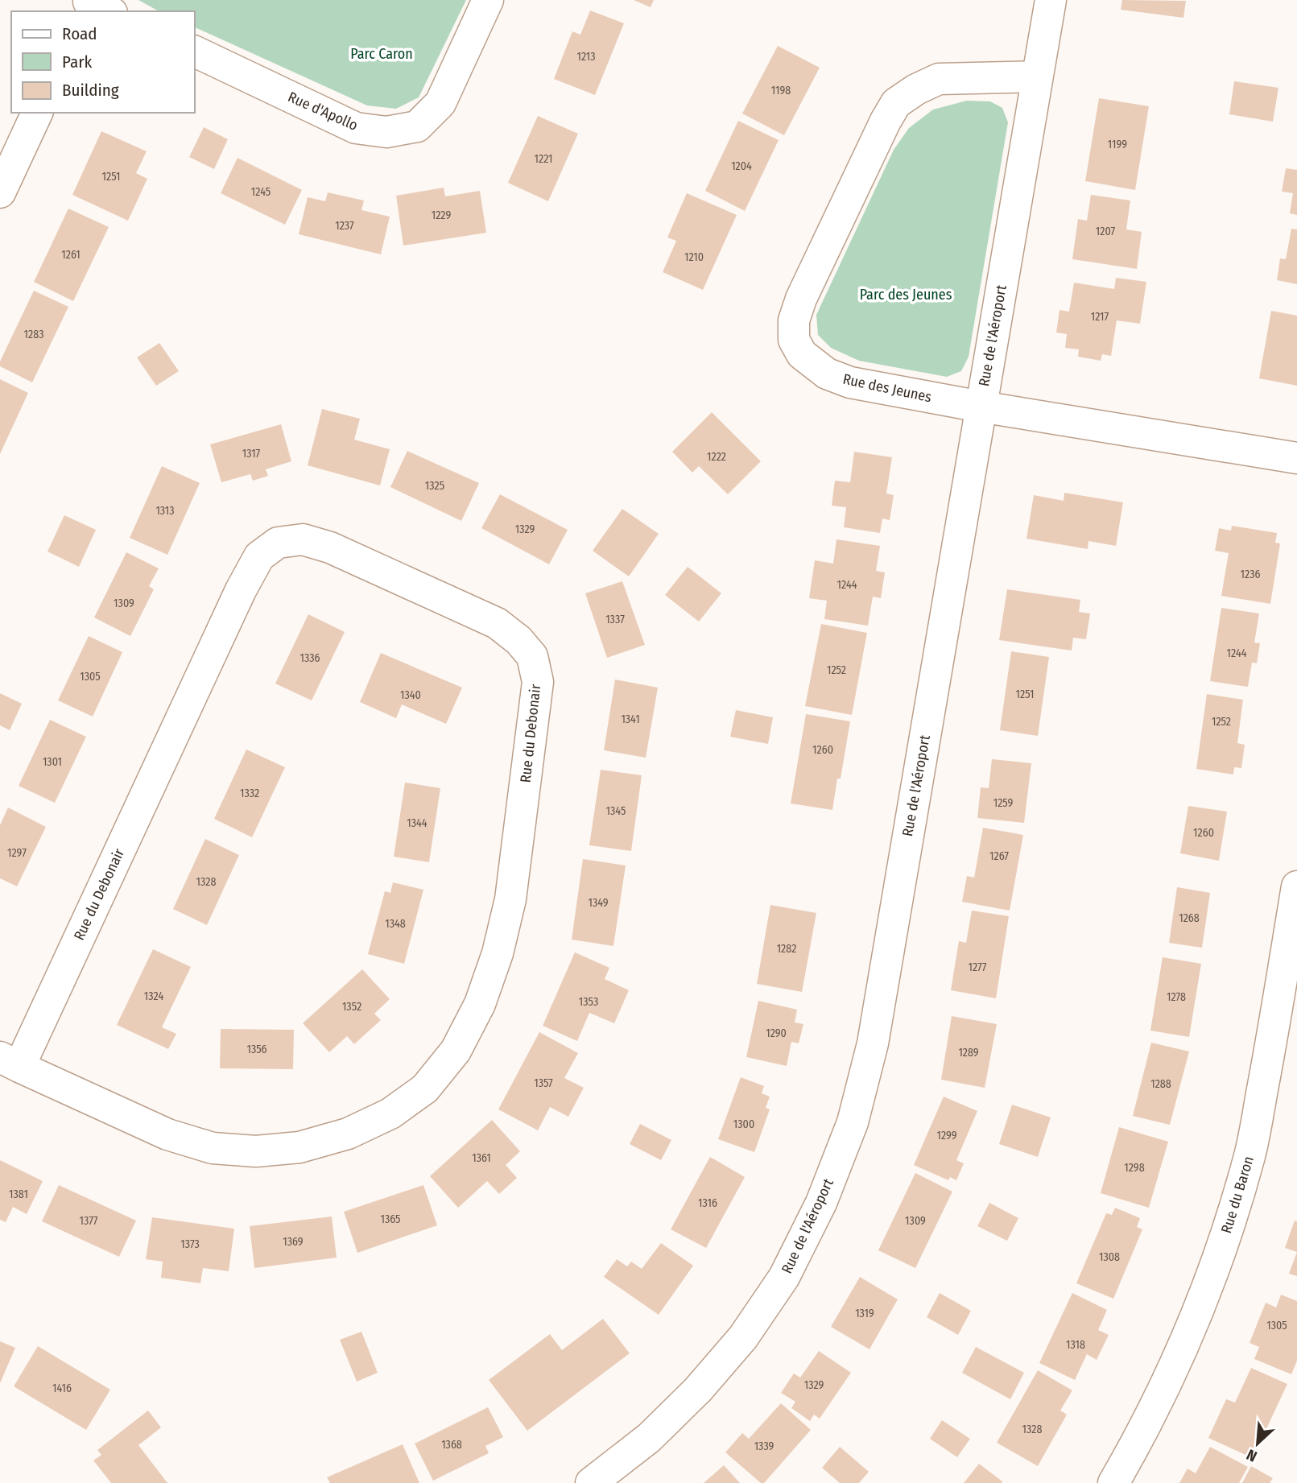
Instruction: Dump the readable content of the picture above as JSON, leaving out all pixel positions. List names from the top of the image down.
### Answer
{
  "streets": {
    "street": [
      "Rue d'Apollo",
      "Rue de l'Aéroport",
      "Rue des Jeunes",
      "Rue du Debonair",
      "Rue du Baron"
    ]
  },
  "crossings": [
    ["Rue de l'Aéroport", "Rue des Jeunes"]
  ],
  "parks": ["Parc Caron", "Parc des Jeunes"],
  "house_numbers": [
    "1213",
    "1198",
    "1199",
    "1221",
    "1204",
    "1251",
    "1245",
    "1229",
    "1237",
    "1207",
    "1261",
    "1210",
    "1217",
    "1283",
    "1317",
    "1222",
    "1325",
    "1313",
    "1329",
    "1236",
    "1244",
    "1309",
    "1337",
    "1244",
    "1336",
    "1252",
    "1305",
    "1251",
    "1340",
    "1341",
    "1252",
    "1260",
    "1301",
    "1332",
    "1259",
    "1345",
    "1344",
    "1260",
    "1297",
    "1267",
    "1328",
    "1349",
    "1268",
    "1348",
    "1282",
    "1277",
    "1324",
    "1278",
    "1353",
    "1352",
    "1290",
    "1356",
    "1289",
    "1357",
    "1288",
    "1300",
    "1299",
    "1361",
    "1298",
    "1381",
    "1316",
    "1365",
    "1377",
    "1309",
    "1369",
    "1373",
    "1308",
    "1319",
    "1305",
    "1318",
    "1329",
    "1416",
    "1328",
    "1368",
    "1339"
  ],
  "legend": ["Road", "Park", "Building"],
  "north": "bottom left"
}
